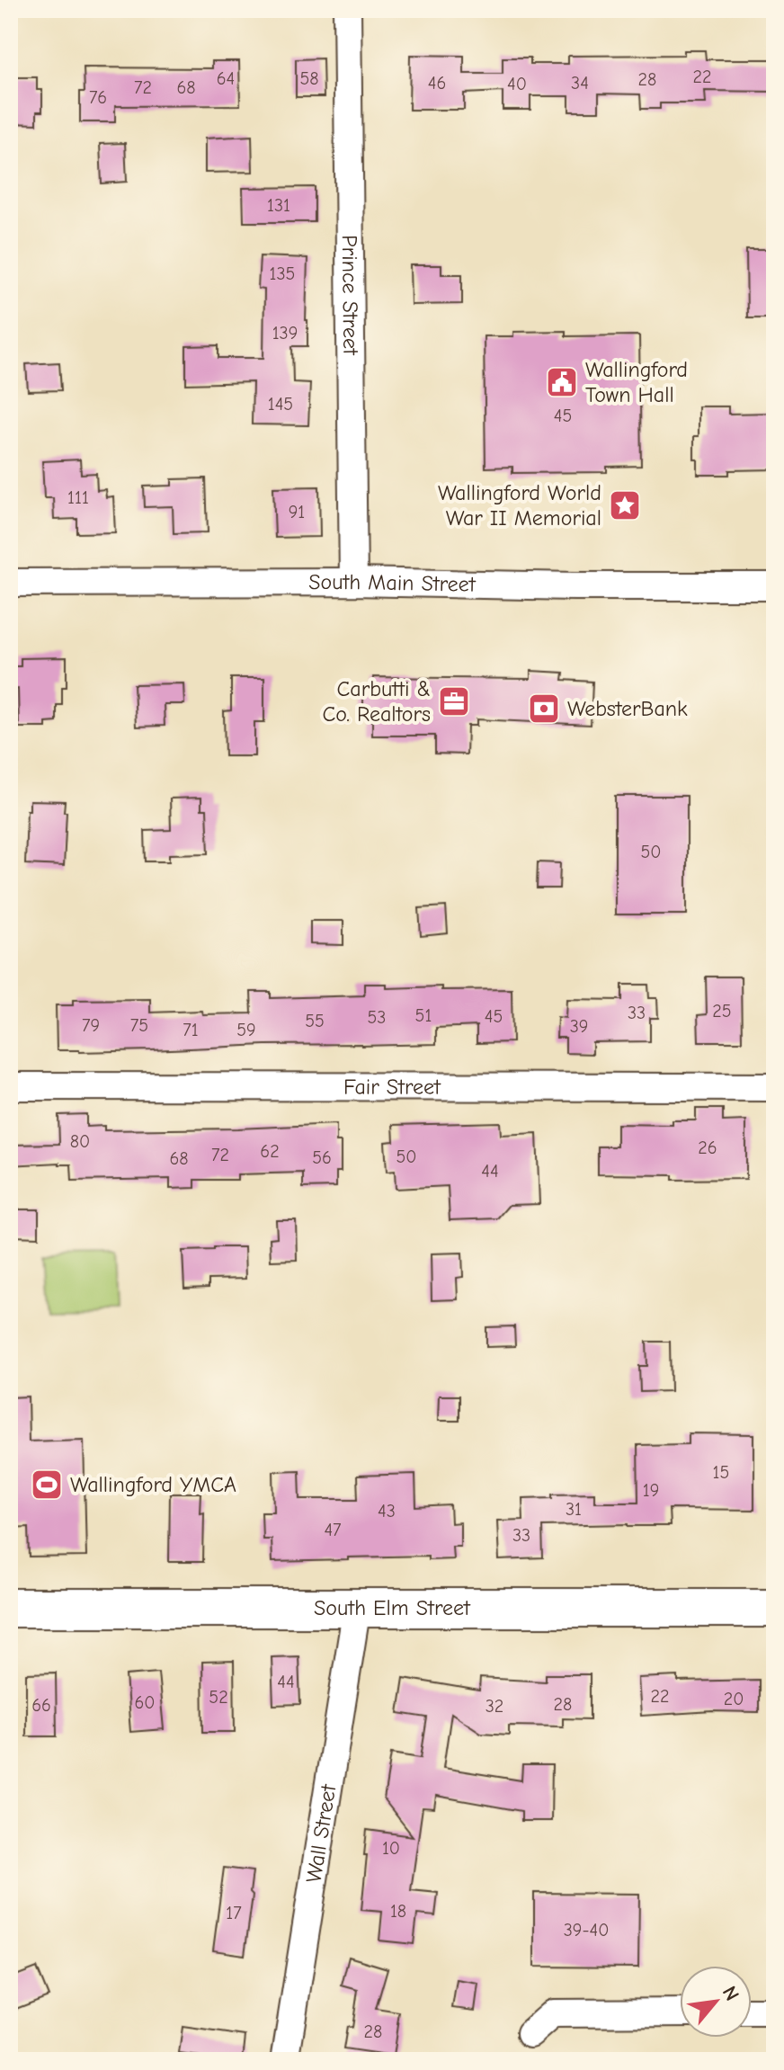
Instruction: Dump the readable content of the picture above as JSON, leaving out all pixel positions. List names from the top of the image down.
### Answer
{
  "streets": {
    "main road": ["South Elm Street"],
    "street": [
      "Prince Street",
      "South Main Street",
      "Fair Street",
      "Wall Street"
    ]
  },
  "crossings": [
    ["Prince Street", "South Main Street"],
    ["South Elm Street", "Wall Street"]
  ],
  "places": {
    "public building": ["Wallingford Town Hall"],
    "place": ["Wallingford World War II Memorial"],
    "office": ["Carbutti & Co. Realtors"],
    "bank": ["WebsterBank"],
    "sports": ["Wallingford YMCA"]
  },
  "house_numbers": [
    "22",
    "64",
    "58",
    "28",
    "46",
    "34",
    "40",
    "72",
    "68",
    "76",
    "131",
    "135",
    "139",
    "145",
    "45",
    "111",
    "91",
    "50",
    "25",
    "33",
    "51",
    "45",
    "53",
    "55",
    "79",
    "75",
    "39",
    "71",
    "59",
    "80",
    "26",
    "62",
    "72",
    "50",
    "56",
    "68",
    "44",
    "15",
    "19",
    "31",
    "43",
    "47",
    "33",
    "44",
    "22",
    "52",
    "20",
    "60",
    "28",
    "66",
    "32",
    "10",
    "18",
    "17",
    "39-40",
    "28"
  ],
  "north": "top right"
}
